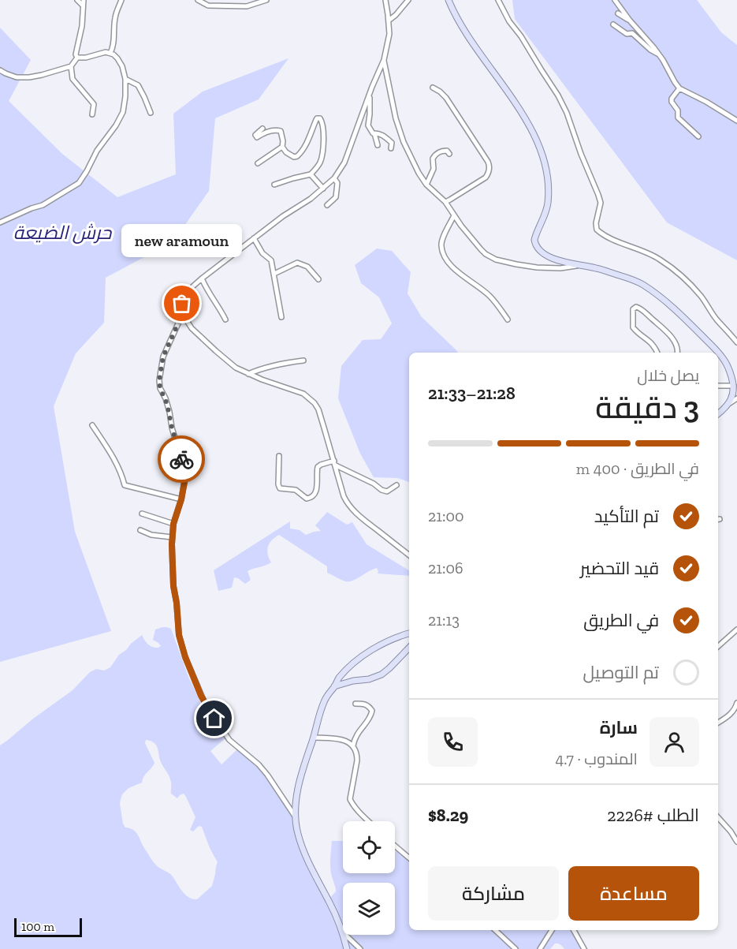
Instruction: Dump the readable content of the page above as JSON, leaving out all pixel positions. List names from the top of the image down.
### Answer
{
  "parks": ["حرش الضيعة"],
  "places": ["new aramoun"],
  "scale_bar": "100 m",
  "page": {
    "bubble": "new aramoun",
    "heading": ["3 دقيقة", "يصل خلال", "21:28–21:33"],
    "panel": [
      "سارة",
      "المندوب · 4.7",
      "الطلب #2226",
      "$8.29"
    ],
    "bar": "في الطريق · 400 m",
    "list": [
      ["تم التأكيد", "21:00"],
      ["قيد التحضير", "21:06"],
      ["في الطريق", "21:13"],
      "تم التوصيل"
    ],
    "buttons": ["مساعدة", "مشاركة"],
    "scale": "100 m"
  }
}
